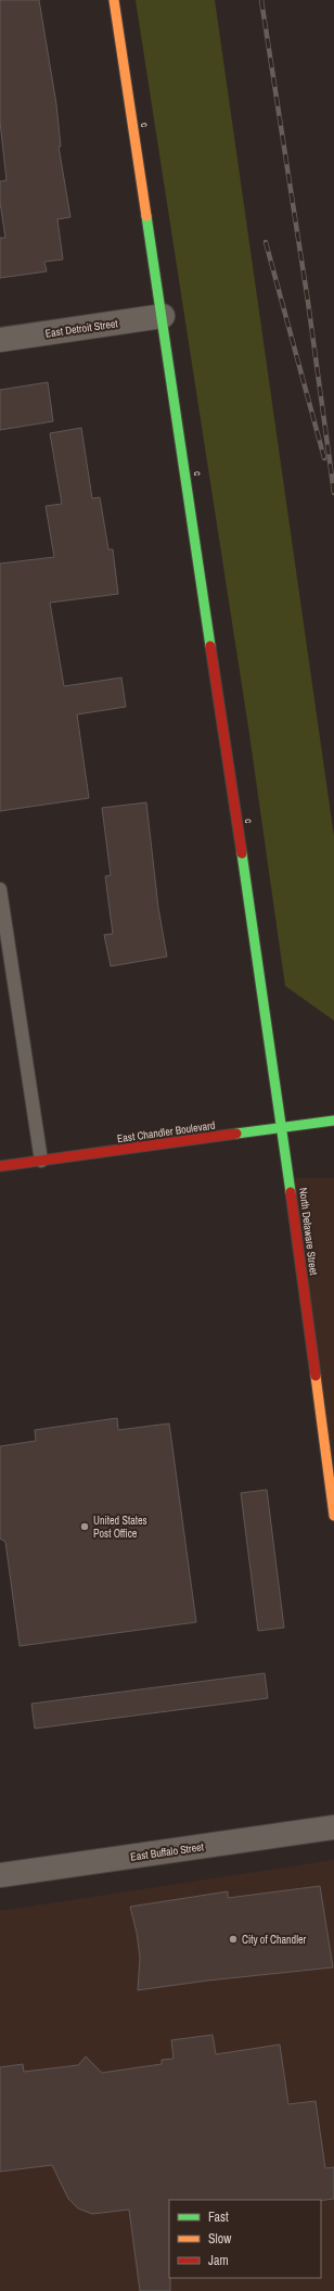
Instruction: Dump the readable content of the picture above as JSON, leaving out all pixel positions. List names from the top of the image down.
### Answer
{
  "streets": {
    "street": [
      "c",
      "East Detroit Street",
      "East Chandler Boulevard",
      "North Delaware Street",
      "East Buffalo Street"
    ]
  },
  "crossings": [
    ["c", "East Detroit Street"],
    ["c", "North Delaware Street"],
    ["East Chandler Boulevard", "North Delaware Street"]
  ],
  "places": ["United States Post Office", "City of Chandler"],
  "legend": ["Fast", "Slow", "Jam"]
}
